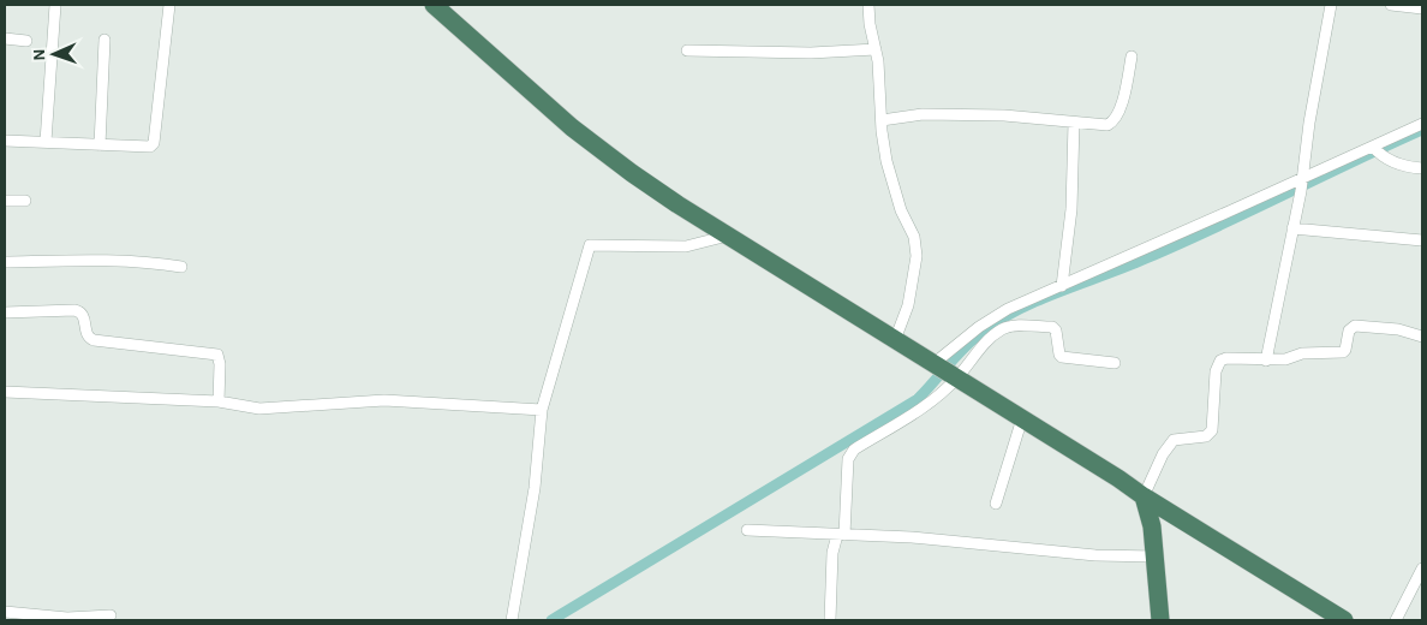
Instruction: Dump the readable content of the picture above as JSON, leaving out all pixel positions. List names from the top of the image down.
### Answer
{
  "north": "left"
}
